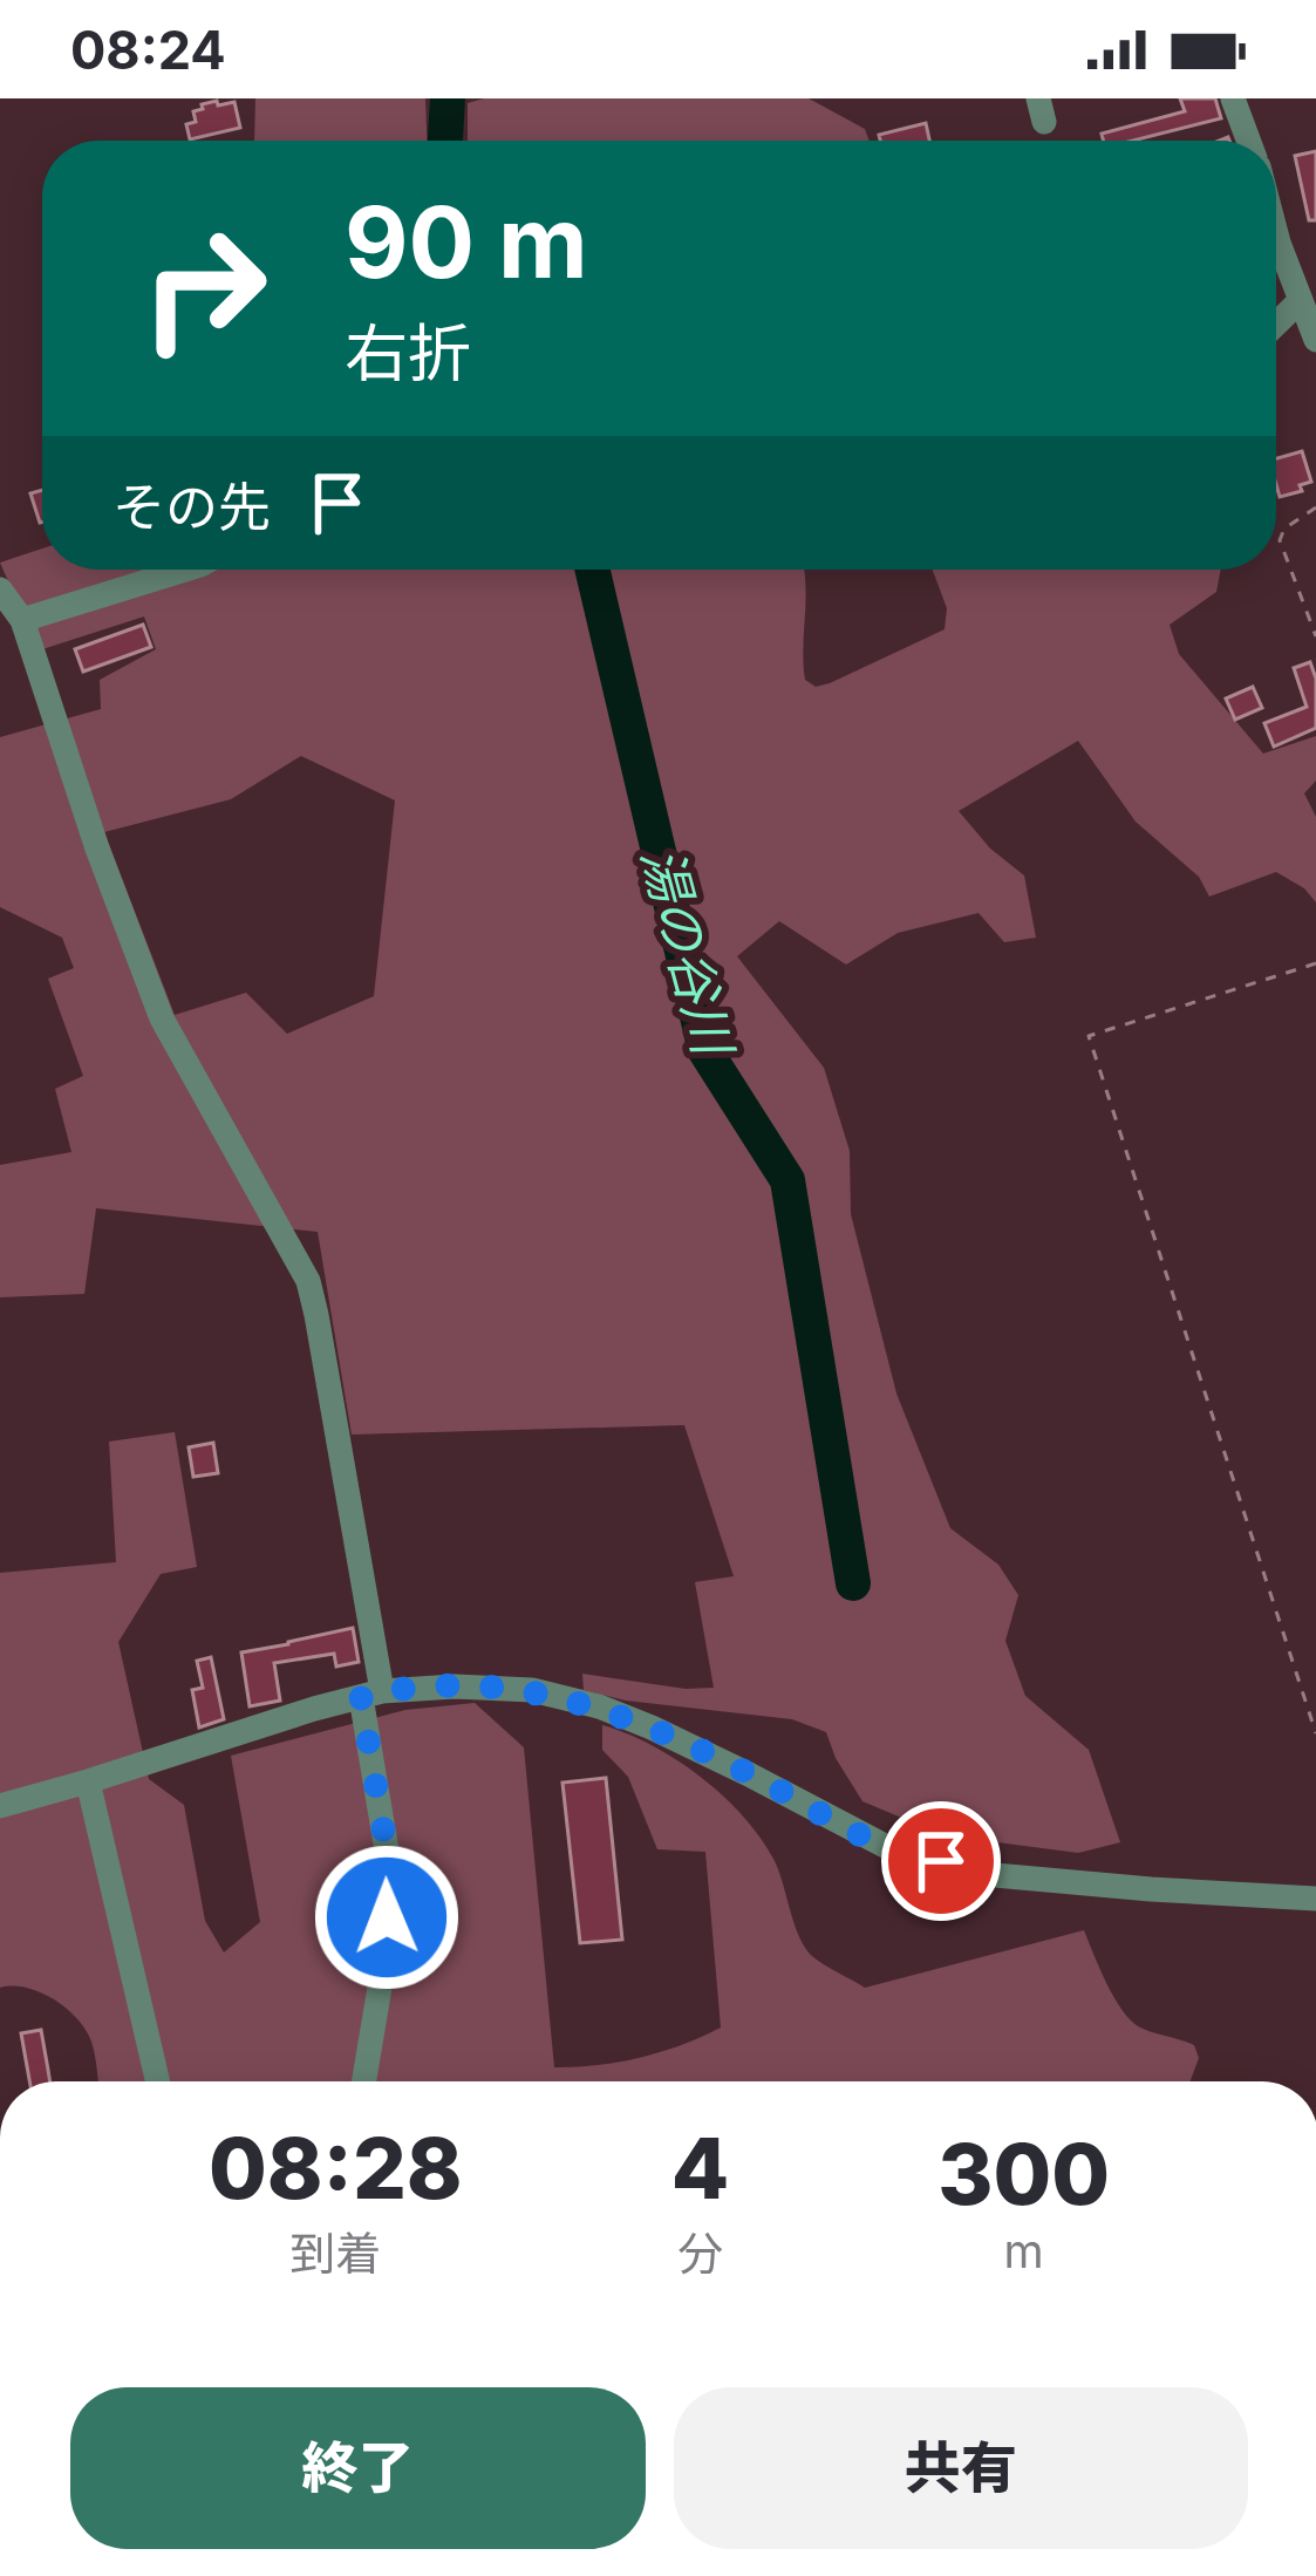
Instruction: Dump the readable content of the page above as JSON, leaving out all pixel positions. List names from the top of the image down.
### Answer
{
  "water": ["湯の谷川"],
  "page": {
    "status": "08:24",
    "turn": ["90 m", "右折"],
    "then": "その先",
    "eta": [
      "08:28",
      "到着",
      "4",
      "分",
      "300",
      "m"
    ],
    "buttons": ["終了", "共有"]
  }
}
